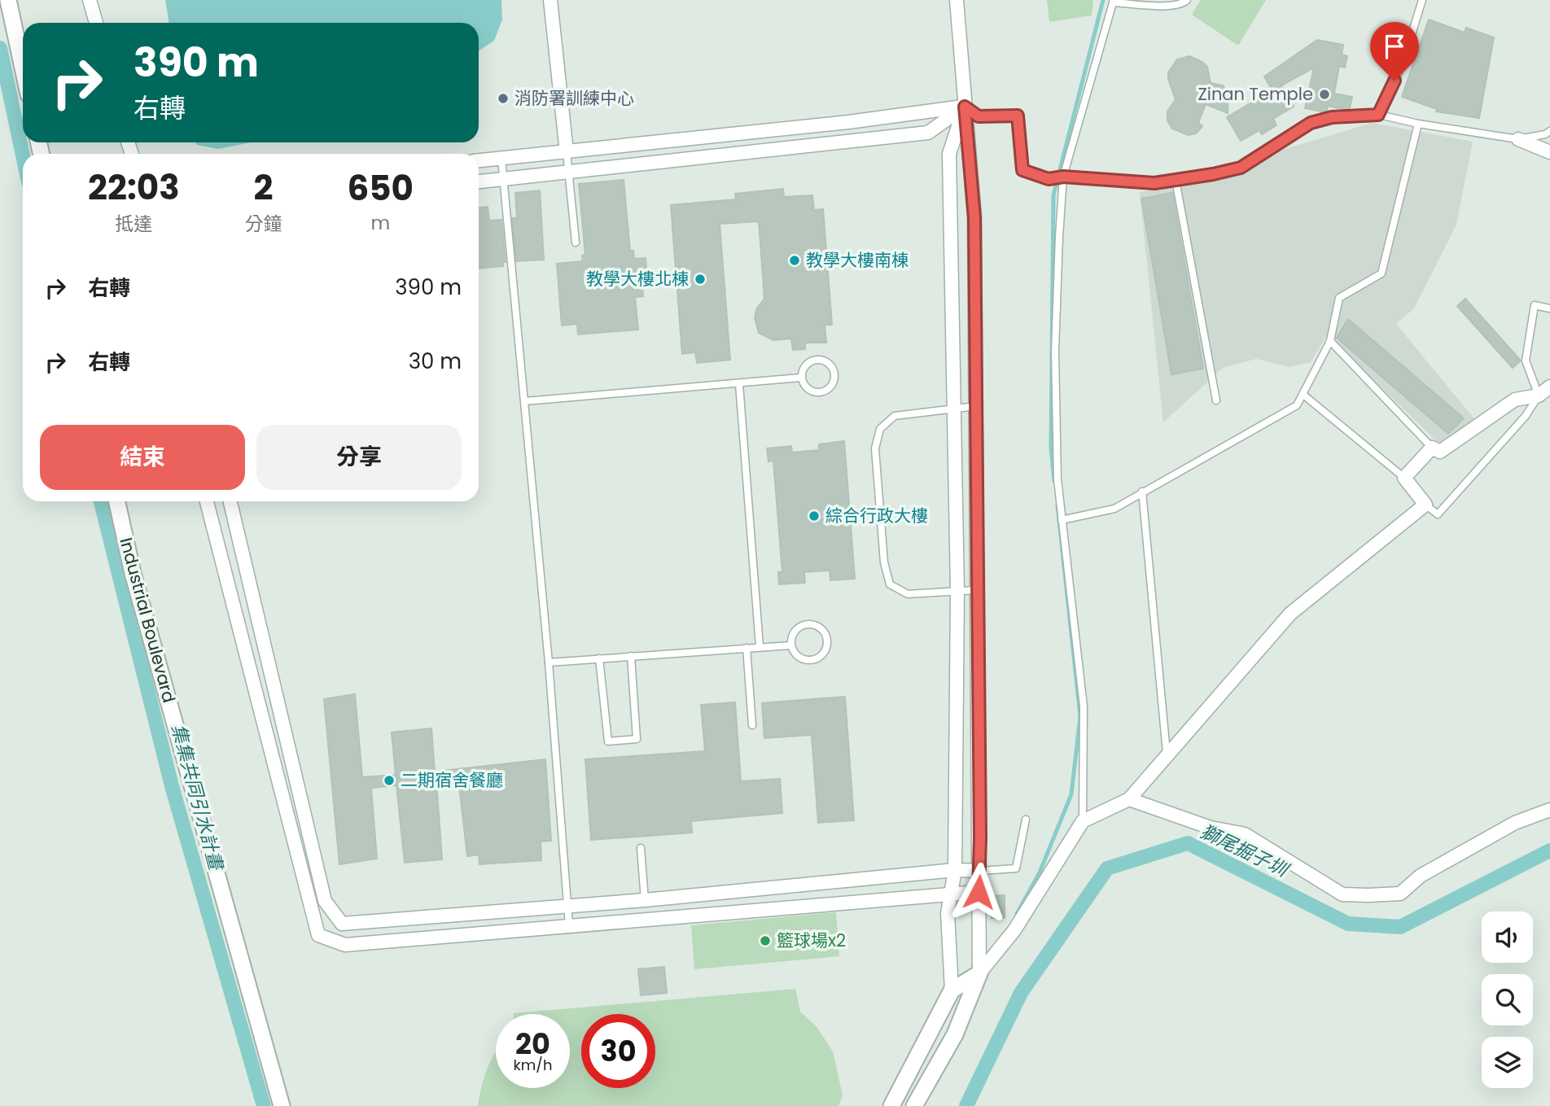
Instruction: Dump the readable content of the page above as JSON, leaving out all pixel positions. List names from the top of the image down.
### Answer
{
  "streets": {
    "street": ["Industrial Boulevard"]
  },
  "water": ["集集共同引水計畫", "獅尾掘子圳"],
  "places": [
    "Zinan Temple",
    "消防署訓練中心",
    "教學大樓南棟",
    "教學大樓北棟",
    "綜合行政大樓",
    "二期宿舍餐廳",
    "籃球場x2"
  ],
  "page": {
    "turn": ["390 m", "右轉"],
    "eta": [
      "22:03",
      "抵達",
      "2",
      "分鐘",
      "650",
      "m"
    ],
    "list": [
      {
        "name": "右轉",
        "value": "390 m"
      },
      {
        "name": "右轉",
        "value": "30 m"
      }
    ],
    "buttons": ["結束", "分享"],
    "speed": "20 km/h",
    "limit": "30"
  }
}
